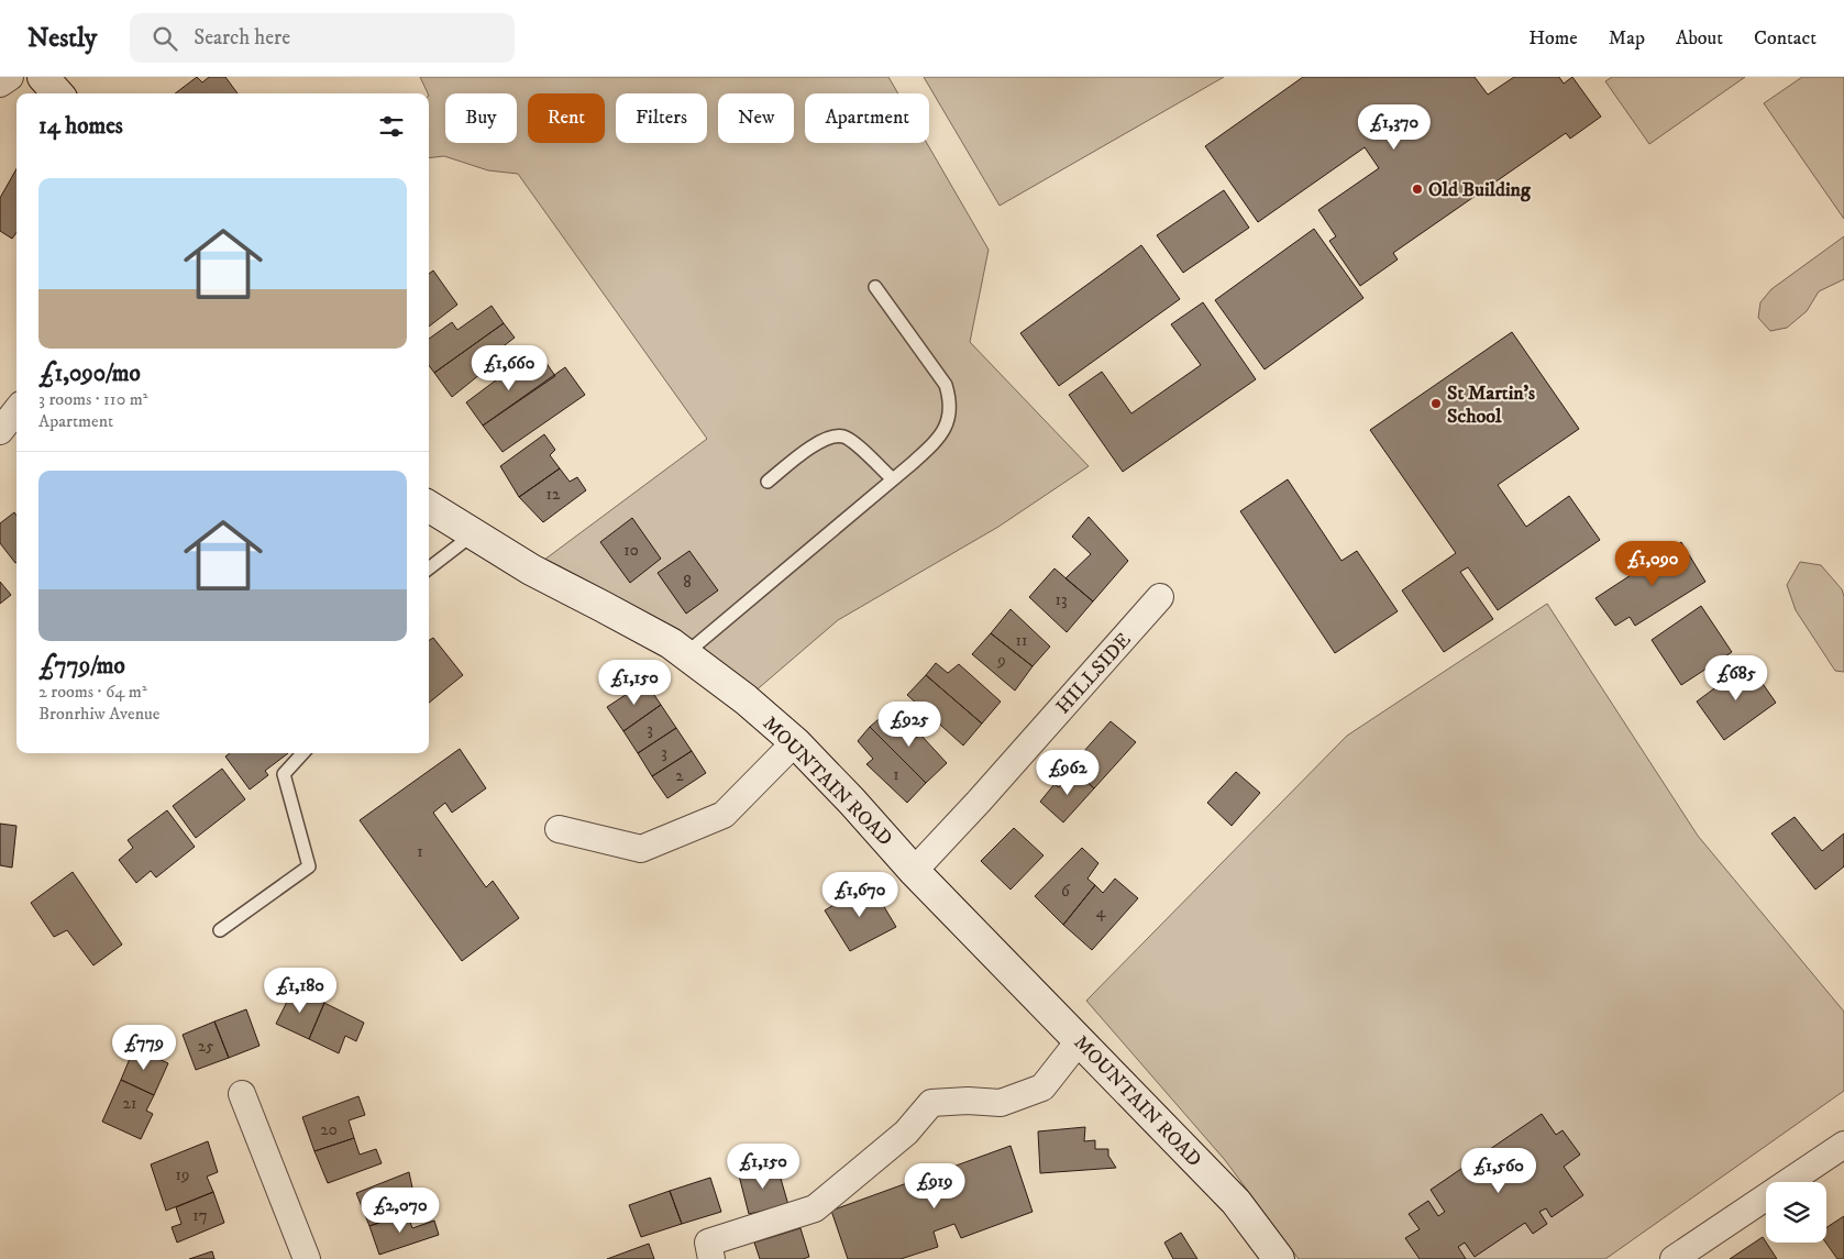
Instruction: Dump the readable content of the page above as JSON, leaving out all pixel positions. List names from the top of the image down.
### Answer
{
  "streets": {
    "main road": ["MOUNTAIN ROAD"],
    "street": ["HILLSIDE"]
  },
  "crossings": [
    ["HILLSIDE", "MOUNTAIN ROAD"]
  ],
  "places": ["Old Building", "St Martin's School"],
  "house_numbers": [
    "12",
    "10",
    "8",
    "13",
    "11",
    "9",
    "3",
    "3",
    "1",
    "2",
    "1",
    "6",
    "4",
    "25",
    "21",
    "20",
    "19",
    "17"
  ],
  "page": {
    "header": "Nestly",
    "search": "Search here",
    "nav": [
      "Home",
      "Map",
      "About",
      "Contact"
    ],
    "chip": [
      "Buy",
      "Rent",
      "Filters",
      "New",
      "Apartment"
    ],
    "heading": "14 homes",
    "price": [
      "£1,370",
      "£1,660",
      "£1,090",
      "£685",
      "£1,150",
      "£925",
      "£962",
      "£1,670",
      "£1,180",
      "£779",
      "£1,150",
      "£1,560",
      "£919",
      "£2,070"
    ],
    "list": [
      {
        "name": "£1,090/mo",
        "note": "3 rooms · 110 m² · Apartment"
      },
      {
        "name": "£779/mo",
        "note": "2 rooms · 64 m² · Bronrhiw Avenue"
      }
    ]
  }
}
